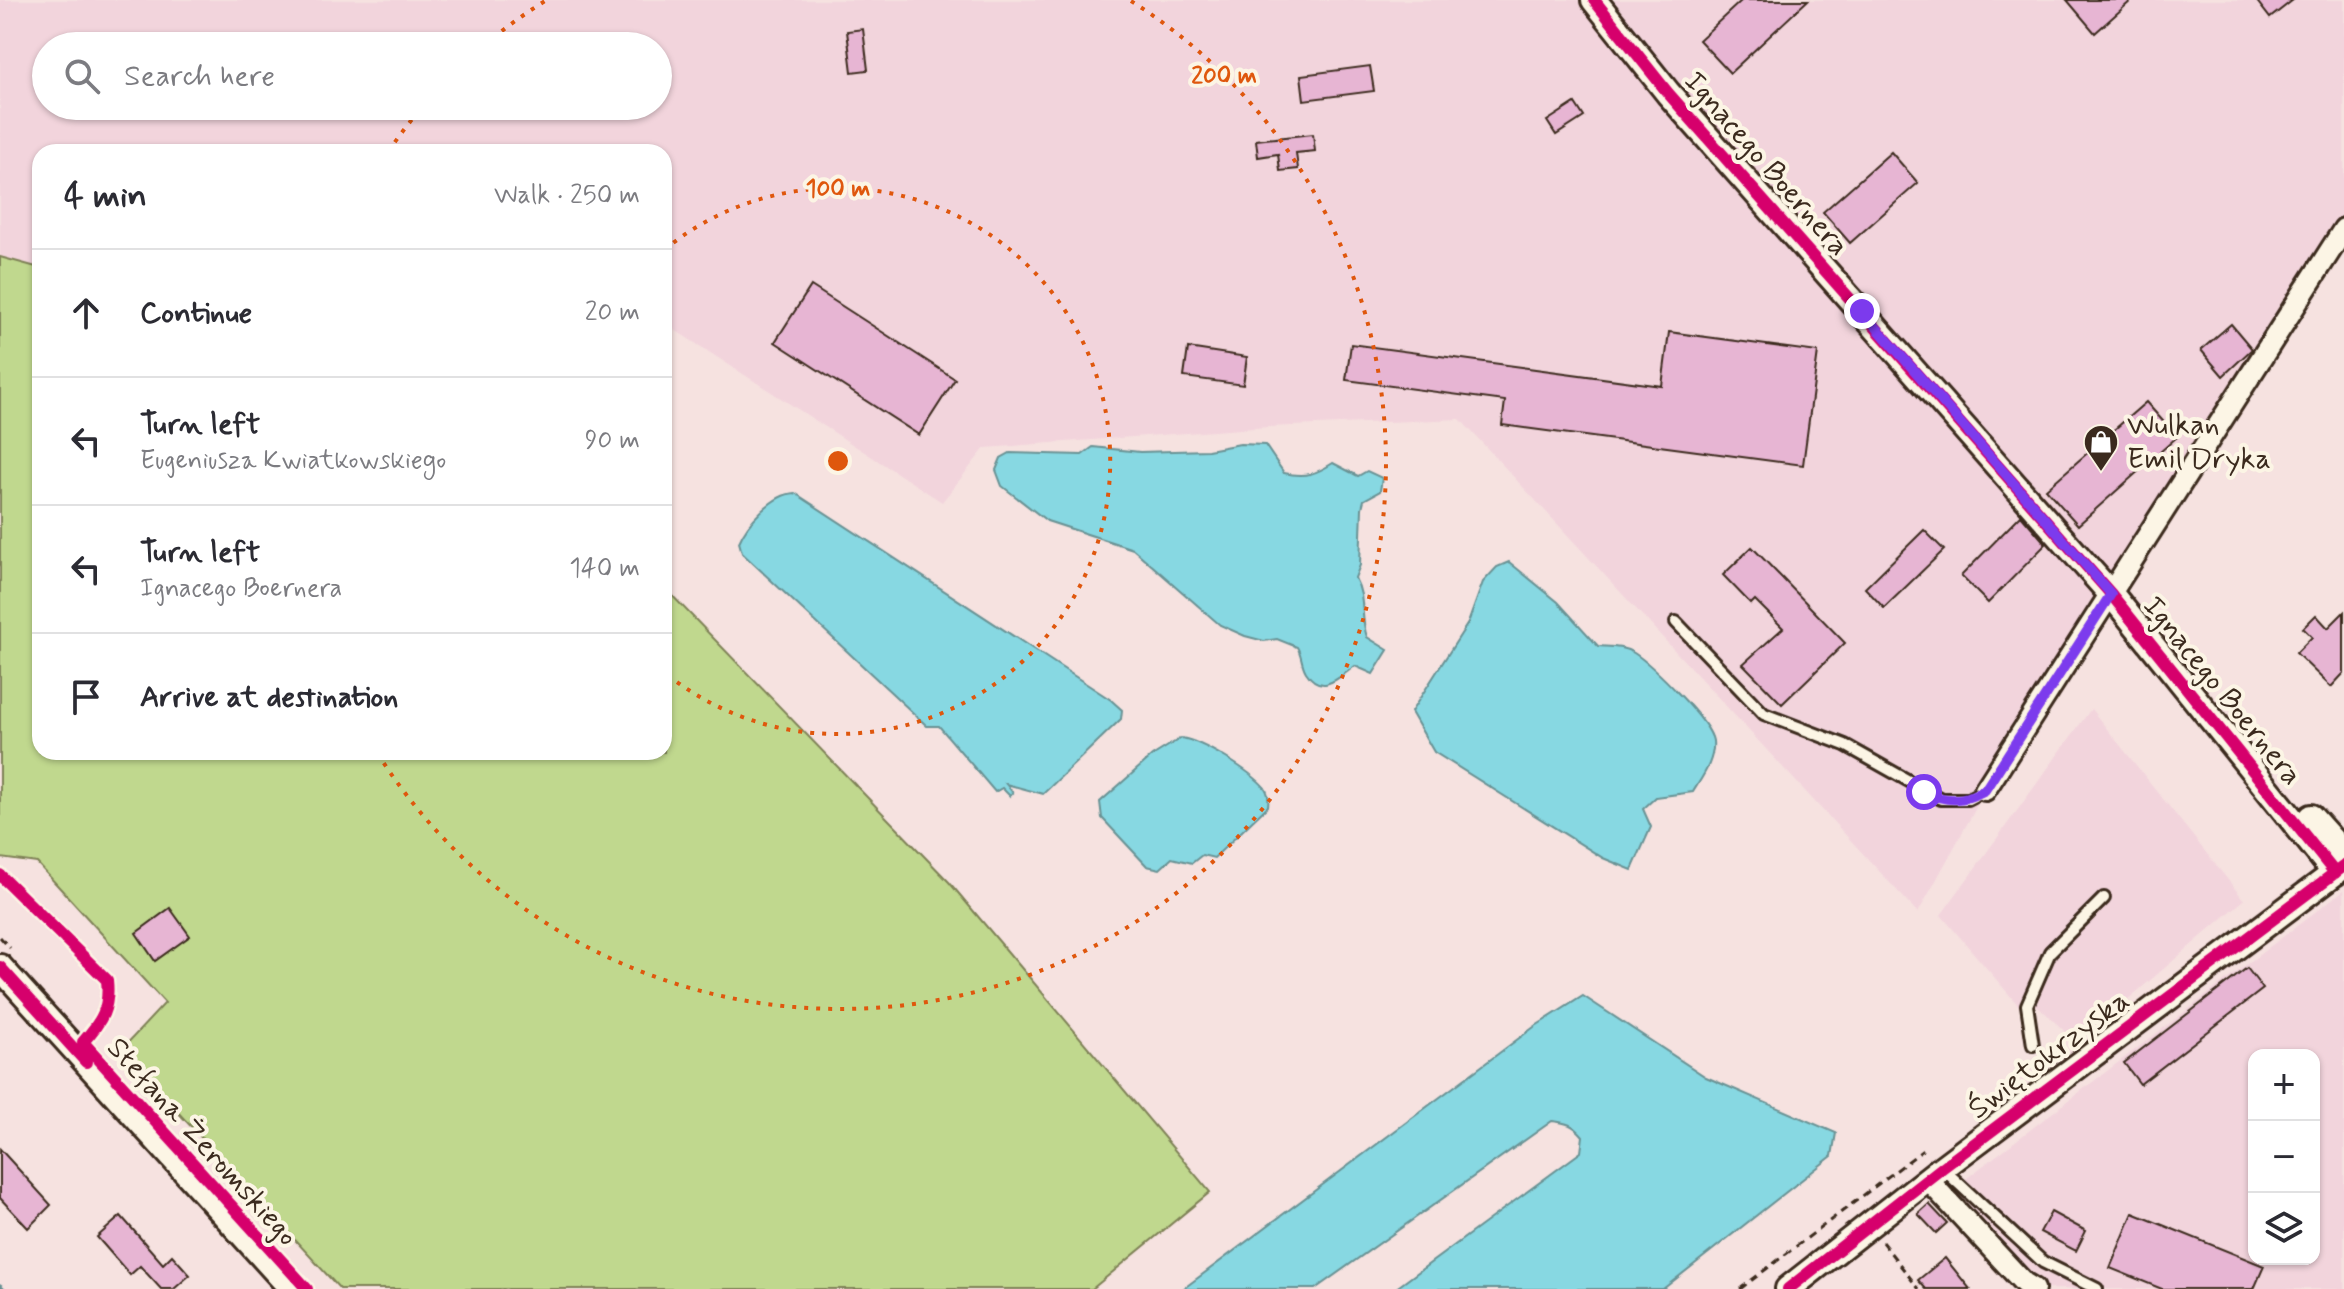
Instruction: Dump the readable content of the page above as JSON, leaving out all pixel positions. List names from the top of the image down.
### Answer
{
  "streets": {
    "street": ["Ignacego Boernera", "Świętokrzyska", "Stefana Żeromskiego"]
  },
  "crossings": [
    ["Ignacego Boernera", "Świętokrzyska"]
  ],
  "places": {
    "shop": ["Wulkan Emil Dryka"]
  },
  "page": {
    "search": "Search here",
    "heading": ["4 min", "Walk · 250 m"],
    "list": [
      ["Continue", "20 m"],
      ["Turn left", "Eugeniusza Kwiatkowskiego", "90 m"],
      ["Turn left", "Ignacego Boernera", "140 m"],
      "Arrive at destination"
    ],
    "map_buttons": ["+", "−"]
  },
  "rings": ["200 m", "100 m"]
}
